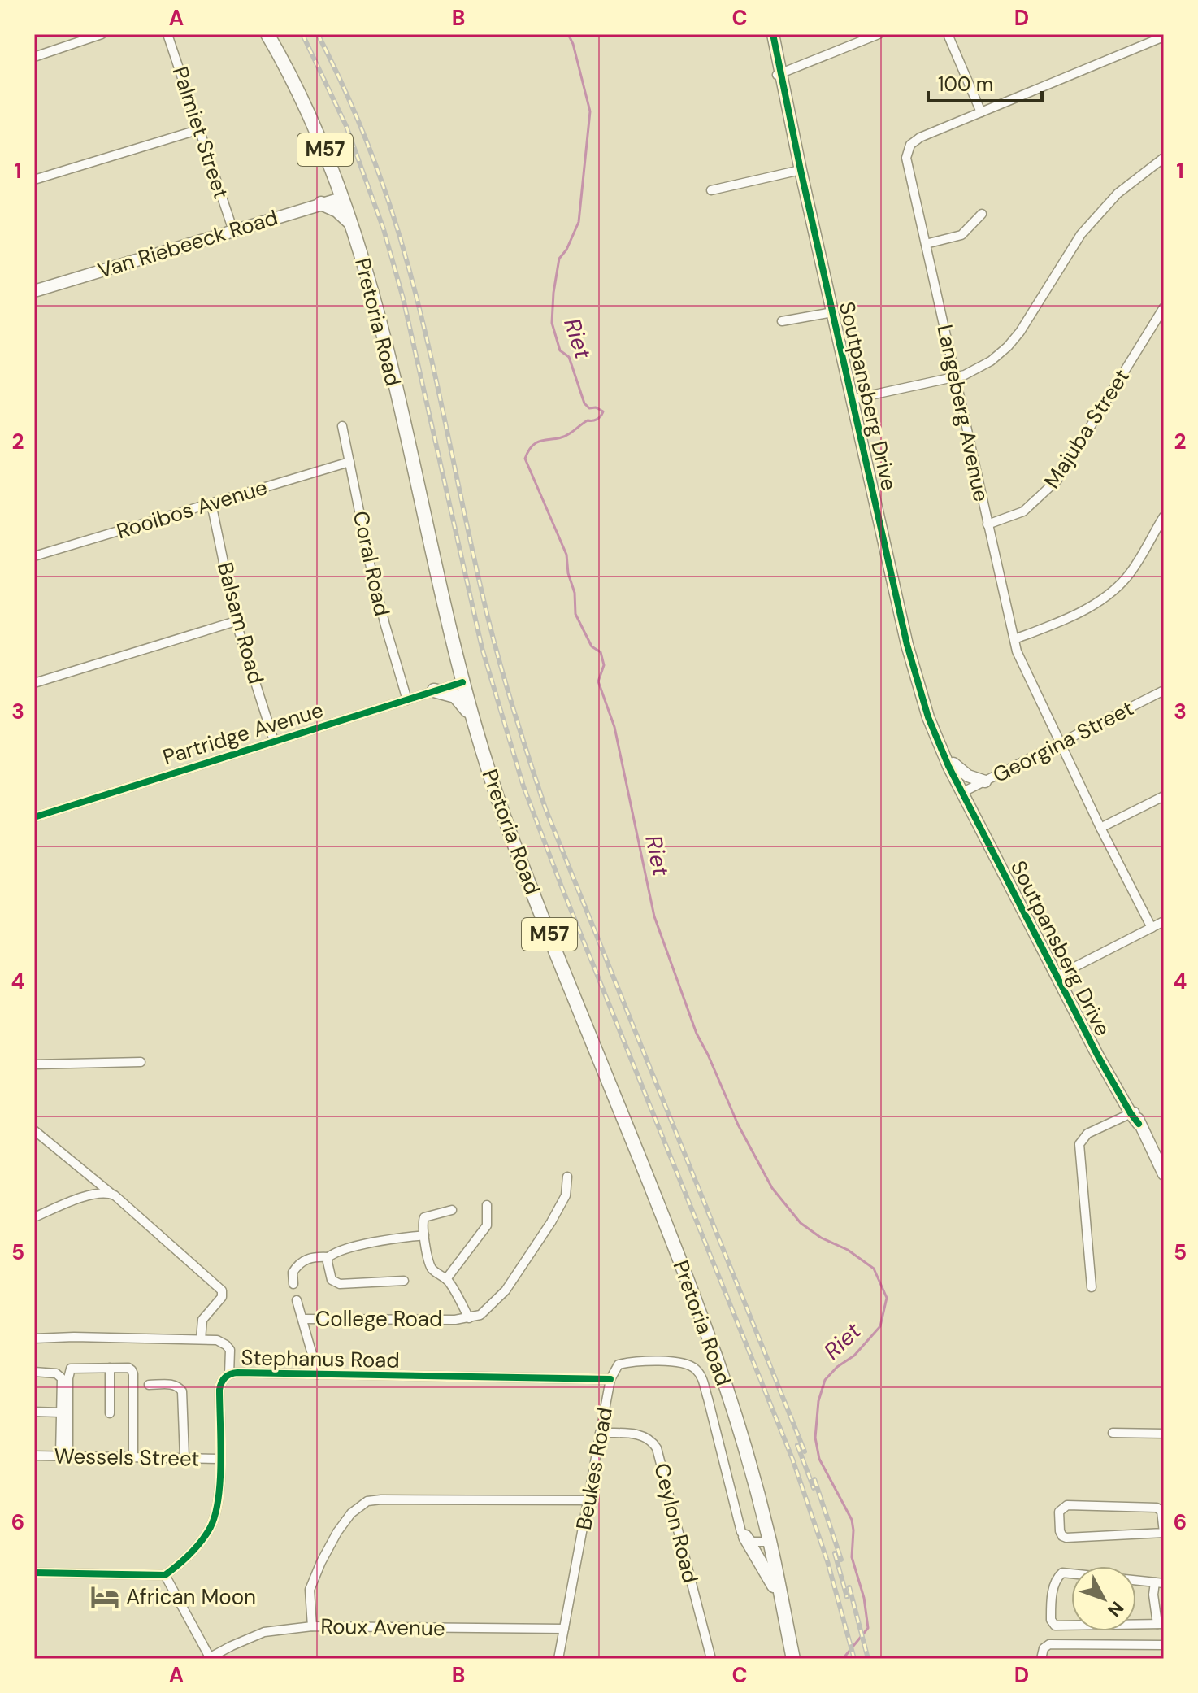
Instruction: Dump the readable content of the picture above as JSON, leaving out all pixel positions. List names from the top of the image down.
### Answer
{
  "streets": {
    "main road": ["M57", "Pretoria Road"],
    "street": [
      "Palmiet Street",
      "Van Riebeeck Road",
      "Soutpansberg Drive",
      "Langeberg Avenue",
      "Majuba Street",
      "Rooibos Avenue",
      "Coral Road",
      "Balsam Road",
      "Partridge Avenue",
      "Georgina Street",
      "College Road",
      "Stephanus Road",
      "Wessels Street",
      "Beukes Road",
      "Ceylon Road",
      "Roux Avenue"
    ]
  },
  "crossings": [
    ["Palmiet Street", "Van Riebeeck Road"],
    ["Van Riebeeck Road", "Pretoria Road"],
    ["Pretoria Road", "Partridge Avenue"],
    ["Soutpansberg Drive", "Georgina Street"],
    ["Langeberg Avenue", "Majuba Street"],
    ["Langeberg Avenue", "Georgina Street"],
    ["Rooibos Avenue", "Coral Road"],
    ["Rooibos Avenue", "Balsam Road"],
    ["Coral Road", "Partridge Avenue"],
    ["Balsam Road", "Partridge Avenue"],
    ["College Road", "Stephanus Road"],
    ["Stephanus Road", "Wessels Street"],
    ["Stephanus Road", "Beukes Road"],
    ["Beukes Road", "Ceylon Road"],
    ["Beukes Road", "Roux Avenue"]
  ],
  "water": ["Riet"],
  "places": {
    "hotel": ["African Moon"]
  },
  "scale_bar": "100 m",
  "north": "bottom right",
  "grid": {
    "columns": [
      "A",
      "B",
      "C",
      "D"
    ],
    "rows": [
      "1",
      "2",
      "3",
      "4",
      "5",
      "6"
    ]
  }
}
